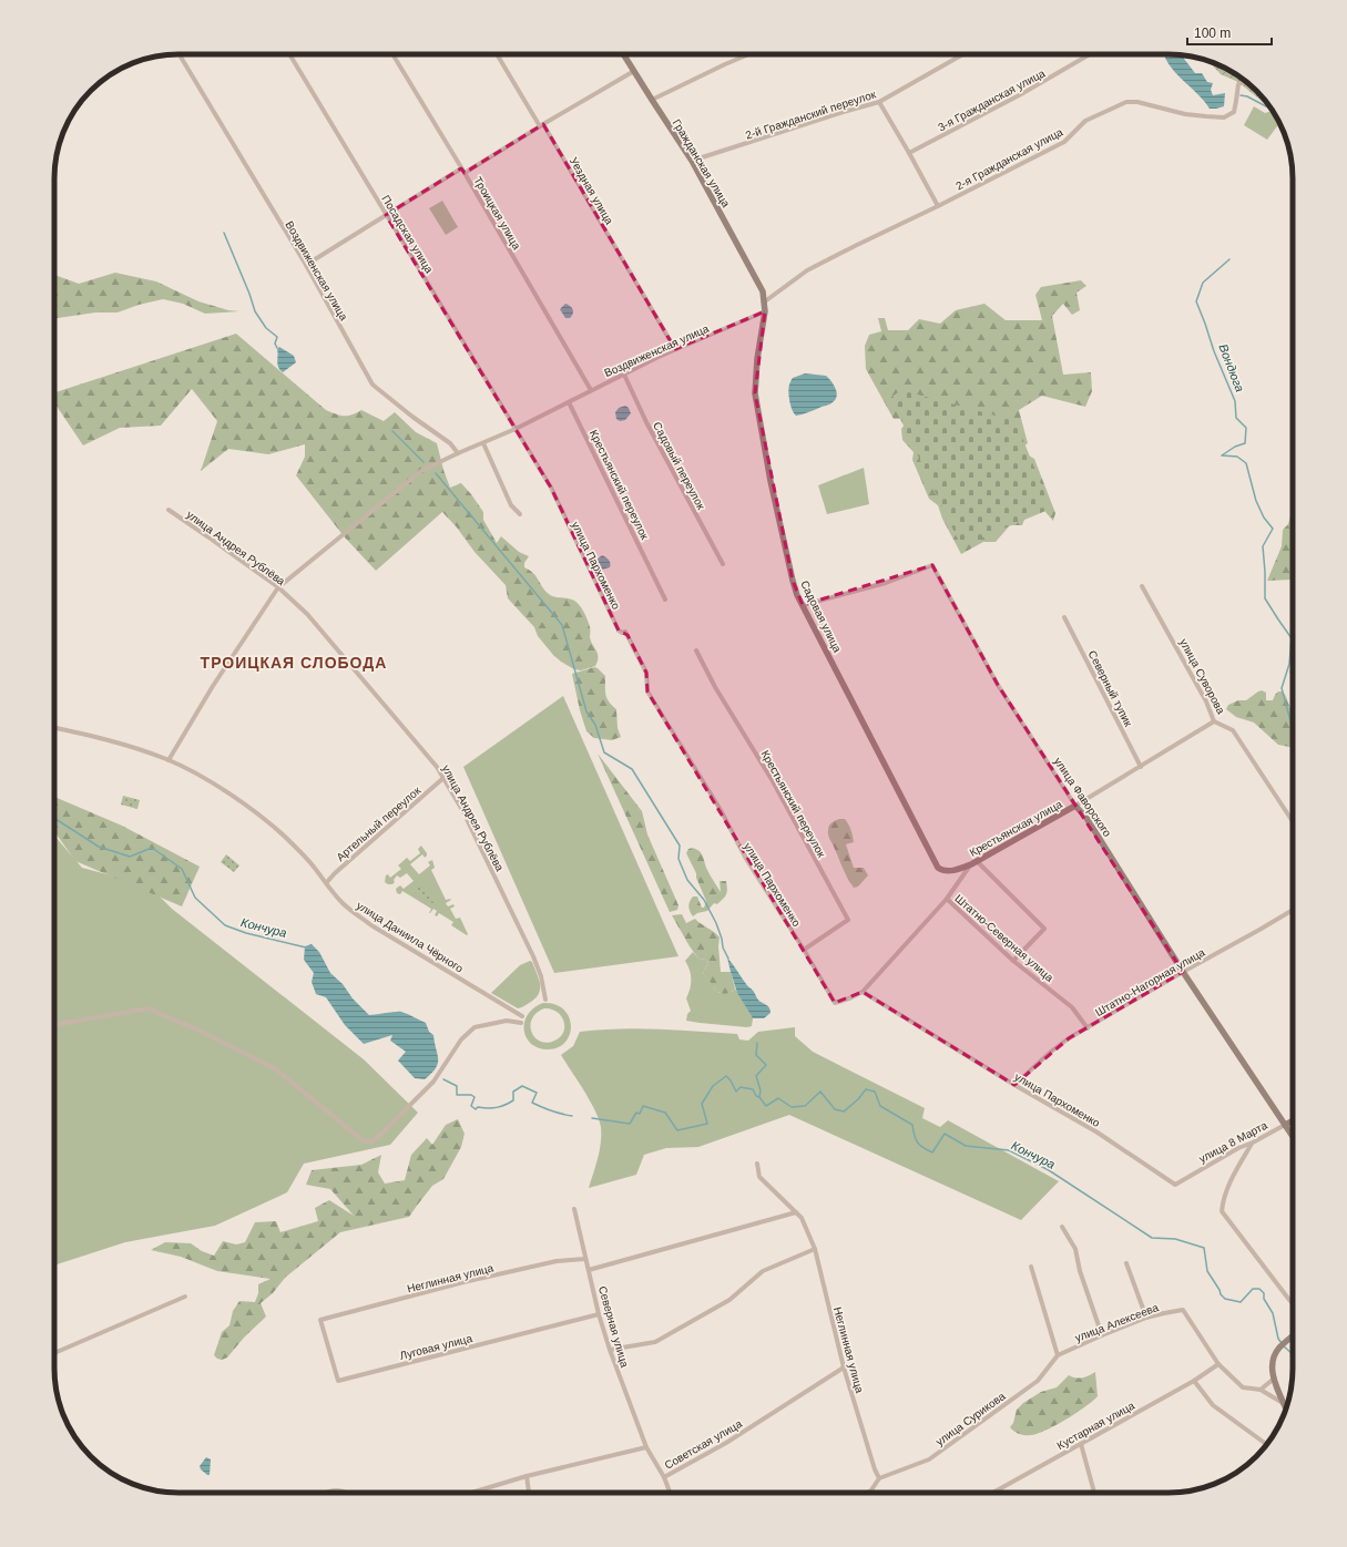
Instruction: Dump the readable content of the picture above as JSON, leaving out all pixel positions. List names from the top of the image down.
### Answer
{
  "streets": {
    "street": [
      "3-я Гражданская улица",
      "2-й Гражданский переулок",
      "2-я Гражданская улица",
      "Гражданская улица",
      "Уездная улица",
      "Троицкая улица",
      "Посадская улица",
      "Воздвиженская улица",
      "Садовый переулок",
      "Крестьянский переулок",
      "улица Андрея Рублёва",
      "улица Пархоменко",
      "Садовая улица",
      "улица Суворова",
      "Северный тупик",
      "улица Фаворского",
      "Артельный переулок",
      "Крестьянская улица",
      "улица Даниила Чёрного",
      "Штатно-Северная улица",
      "Штатно-Нагорная улица",
      "улица 8 Марта",
      "Неглинная улица",
      "улица Алексеева",
      "Северная улица",
      "Луговая улица",
      "улица Сурикова",
      "Кустарная улица",
      "Советская улица"
    ]
  },
  "crossings": [
    ["2-й Гражданский переулок", "Гражданская улица"],
    ["2-я Гражданская улица", "Садовая улица"],
    ["Гражданская улица", "Садовая улица"],
    ["Уездная улица", "Воздвиженская улица"],
    ["Троицкая улица", "Воздвиженская улица"],
    ["Посадская улица", "Воздвиженская улица"],
    ["Посадская улица", "улица Пархоменко"],
    ["Воздвиженская улица", "Садовый переулок"],
    ["Воздвиженская улица", "Крестьянский переулок"],
    ["Воздвиженская улица", "улица Пархоменко"],
    ["Воздвиженская улица", "Садовая улица"],
    ["Крестьянский переулок", "улица Пархоменко"],
    ["улица Андрея Рублёва", "Артельный переулок"],
    ["улица Пархоменко", "Крестьянская улица"],
    ["улица Пархоменко", "Штатно-Нагорная улица"],
    ["улица Пархоменко", "улица 8 Марта"],
    ["Садовая улица", "улица Фаворского"],
    ["Садовая улица", "Крестьянская улица"],
    ["улица Суворова", "Крестьянская улица"],
    ["Северный тупик", "Крестьянская улица"],
    ["улица Фаворского", "Крестьянская улица"],
    ["улица Фаворского", "Штатно-Нагорная улица"],
    ["улица Фаворского", "улица 8 Марта"],
    ["Артельный переулок", "улица Даниила Чёрного"],
    ["Крестьянская улица", "Штатно-Северная улица"],
    ["Штатно-Северная улица", "Штатно-Нагорная улица"],
    ["Неглинная улица", "Северная улица"],
    ["Неглинная улица", "Луговая улица"],
    ["Неглинная улица", "улица Сурикова"],
    ["Неглинная улица", "Советская улица"],
    ["улица Алексеева", "улица Сурикова"],
    ["улица Алексеева", "Кустарная улица"],
    ["Северная улица", "Луговая улица"],
    ["Северная улица", "Советская улица"]
  ],
  "districts": ["ТРОИЦКАЯ СЛОБОДА"],
  "water": ["Вондюга", "Кончура"],
  "scale_bar": "100 m"
}
